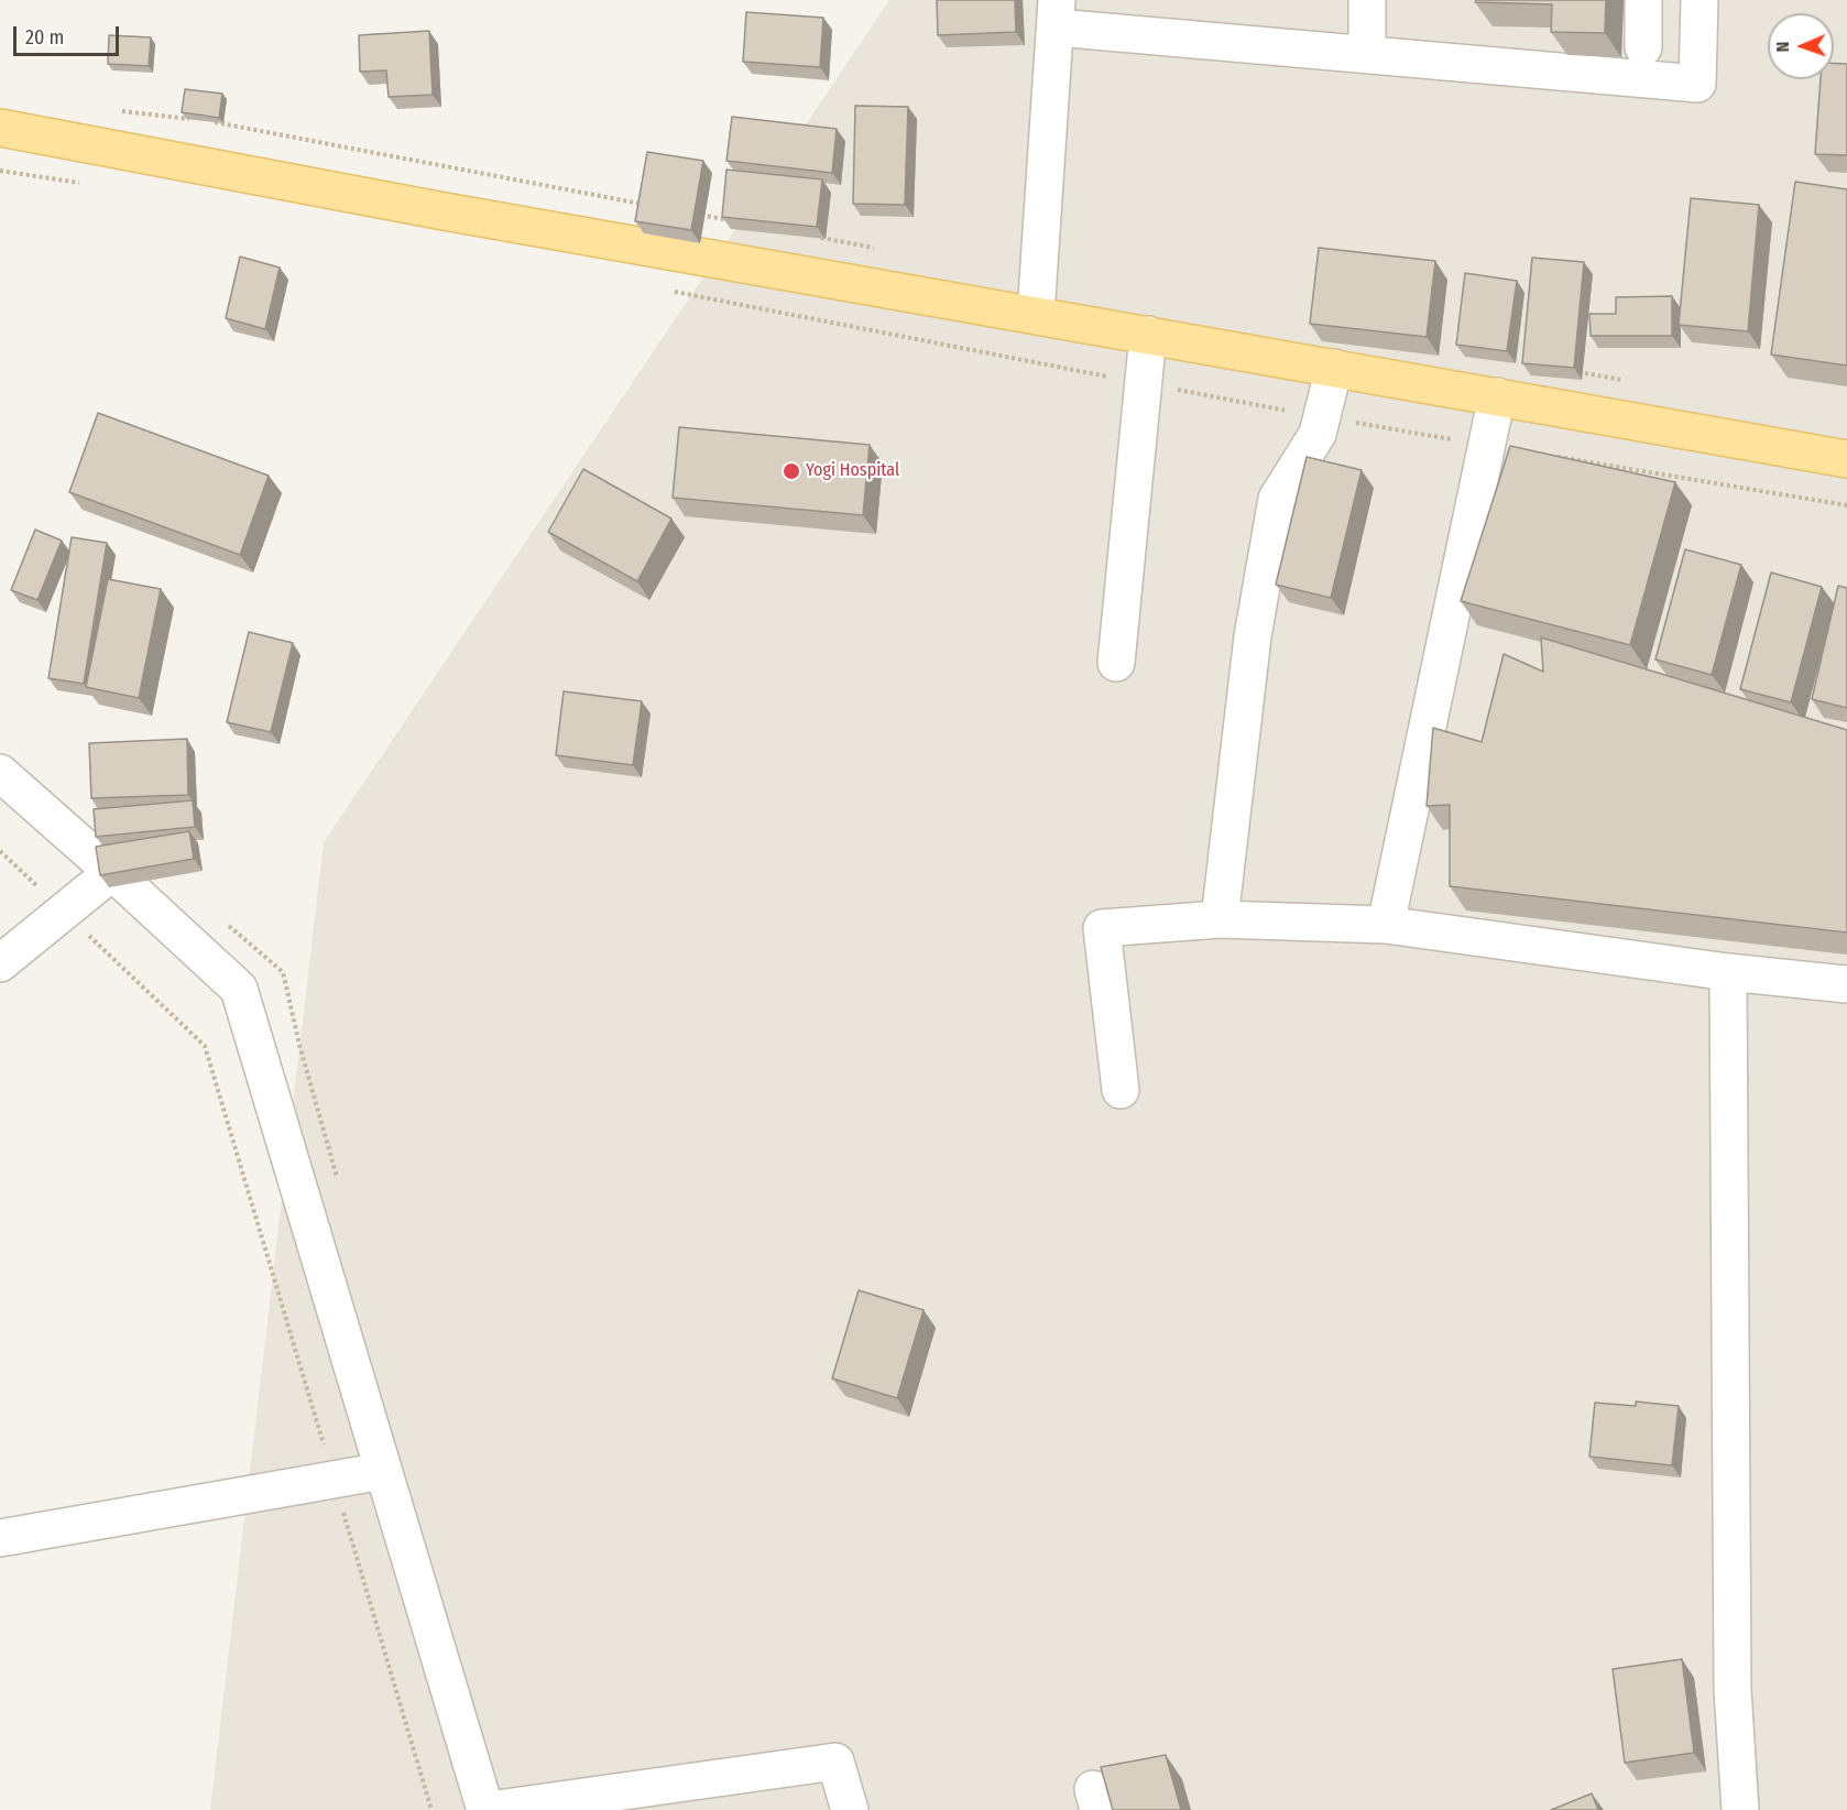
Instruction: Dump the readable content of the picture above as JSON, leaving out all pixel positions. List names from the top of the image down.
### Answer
{
  "places": ["Yogi Hospital"],
  "scale_bar": "20 m",
  "north": "left"
}
